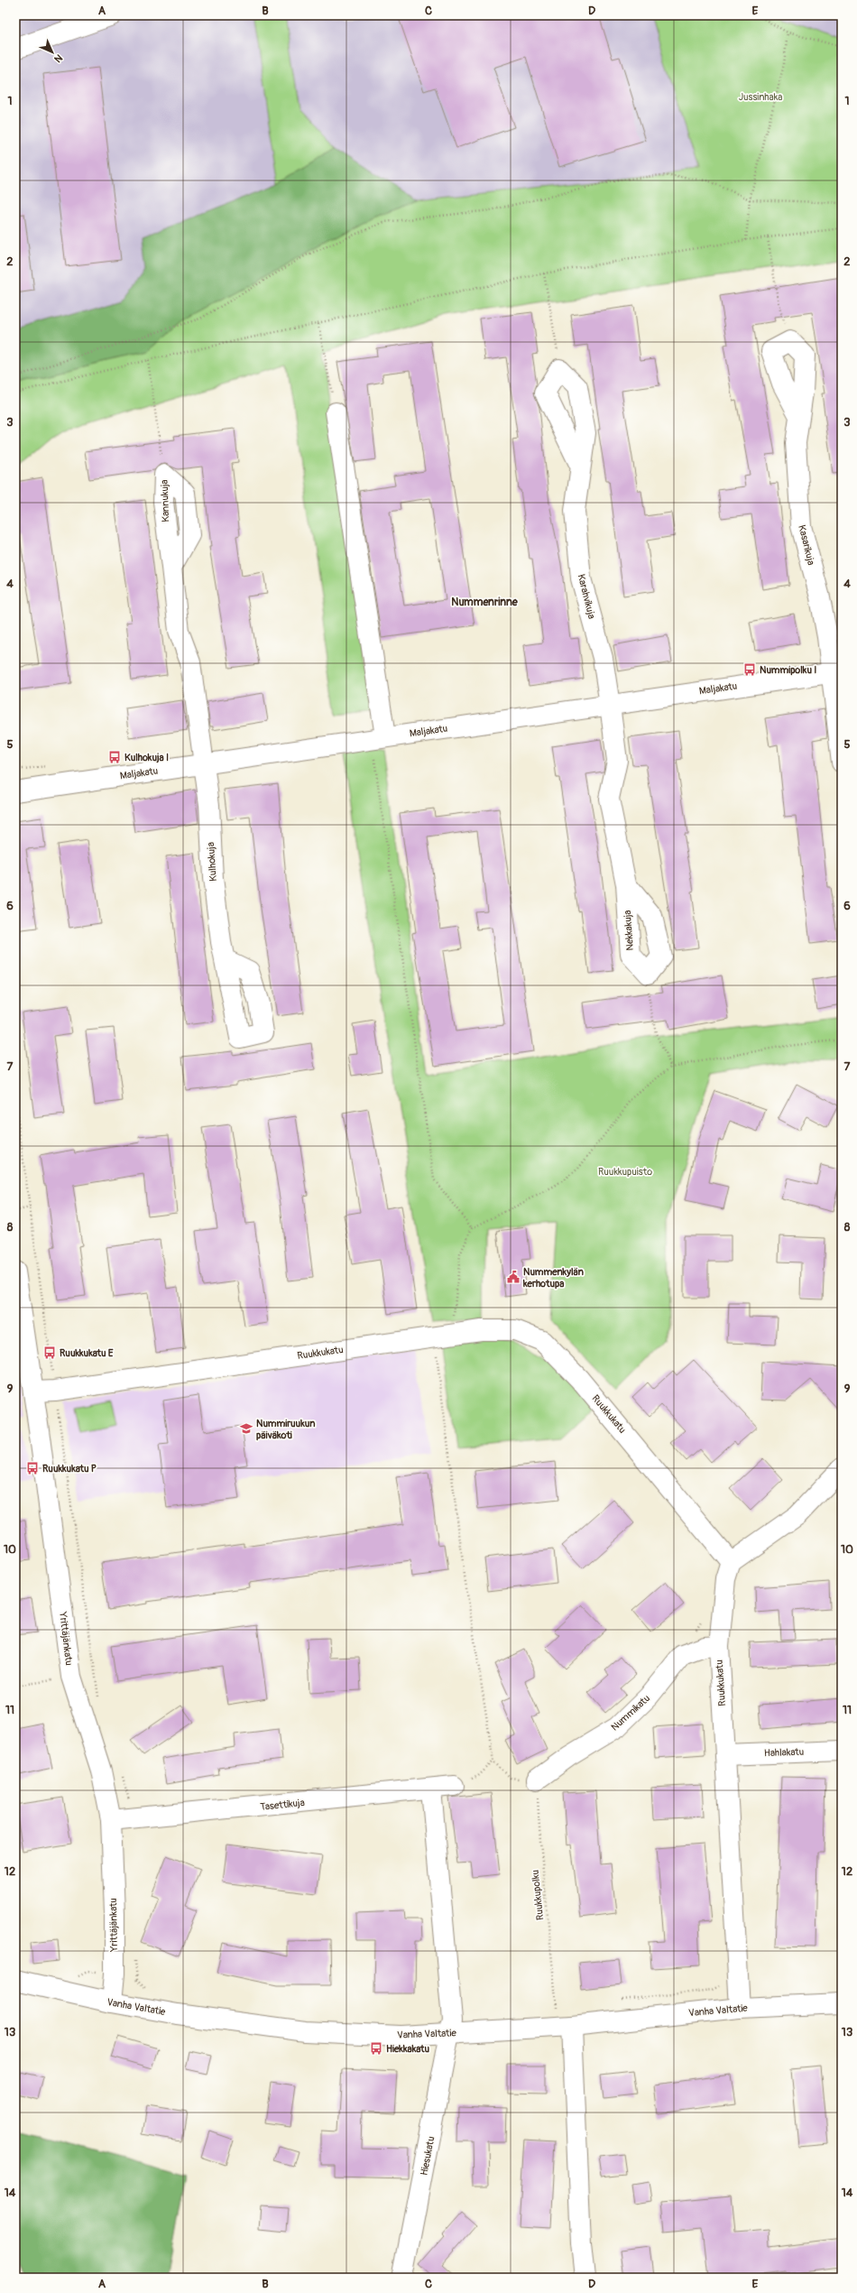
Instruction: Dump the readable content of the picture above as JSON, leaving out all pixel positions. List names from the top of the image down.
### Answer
{
  "streets": {
    "street": [
      "Kannukuja",
      "Kasarikuja",
      "Karahvikuja",
      "Maljakatu",
      "Kulhokuja",
      "Nekkakuja",
      "Ruukkukatu",
      "Yrittäjänkatu",
      "Nummikatu",
      "Hahlakatu",
      "Tasettikuja",
      "Vanha Valtatie",
      "Hiesukatu"
    ],
    "path": ["Ruukkupolku"]
  },
  "crossings": [
    ["Kannukuja", "Maljakatu"],
    ["Kannukuja", "Kulhokuja"],
    ["Kasarikuja", "Maljakatu"],
    ["Karahvikuja", "Maljakatu"],
    ["Karahvikuja", "Nekkakuja"],
    ["Maljakatu", "Kulhokuja"],
    ["Maljakatu", "Nekkakuja"],
    ["Ruukkukatu", "Yrittäjänkatu"],
    ["Ruukkukatu", "Nummikatu"],
    ["Ruukkukatu", "Hahlakatu"],
    ["Yrittäjänkatu", "Tasettikuja"],
    ["Yrittäjänkatu", "Vanha Valtatie"],
    ["Nummikatu", "Ruukkupolku"],
    ["Tasettikuja", "Hiesukatu"],
    ["Vanha Valtatie", "Hiesukatu"]
  ],
  "districts": ["Nummenrinne"],
  "parks": ["Jussinhaka", "Ruukkupuisto"],
  "places": {
    "bus stop": [
      "Nummipolku I",
      "Kulhokuja I",
      "Ruukkukatu E",
      "Ruukkukatu P",
      "Hiekkakatu"
    ],
    "public building": ["Nummenkylän kerhotupa"],
    "school or university": ["Nummiruukun päiväkoti"]
  },
  "north": "bottom right",
  "grid": {
    "columns": [
      "A",
      "B",
      "C",
      "D",
      "E"
    ],
    "rows": [
      "1",
      "2",
      "3",
      "4",
      "5",
      "6",
      "7",
      "8",
      "9",
      "10",
      "11",
      "12",
      "13",
      "14"
    ]
  }
}
